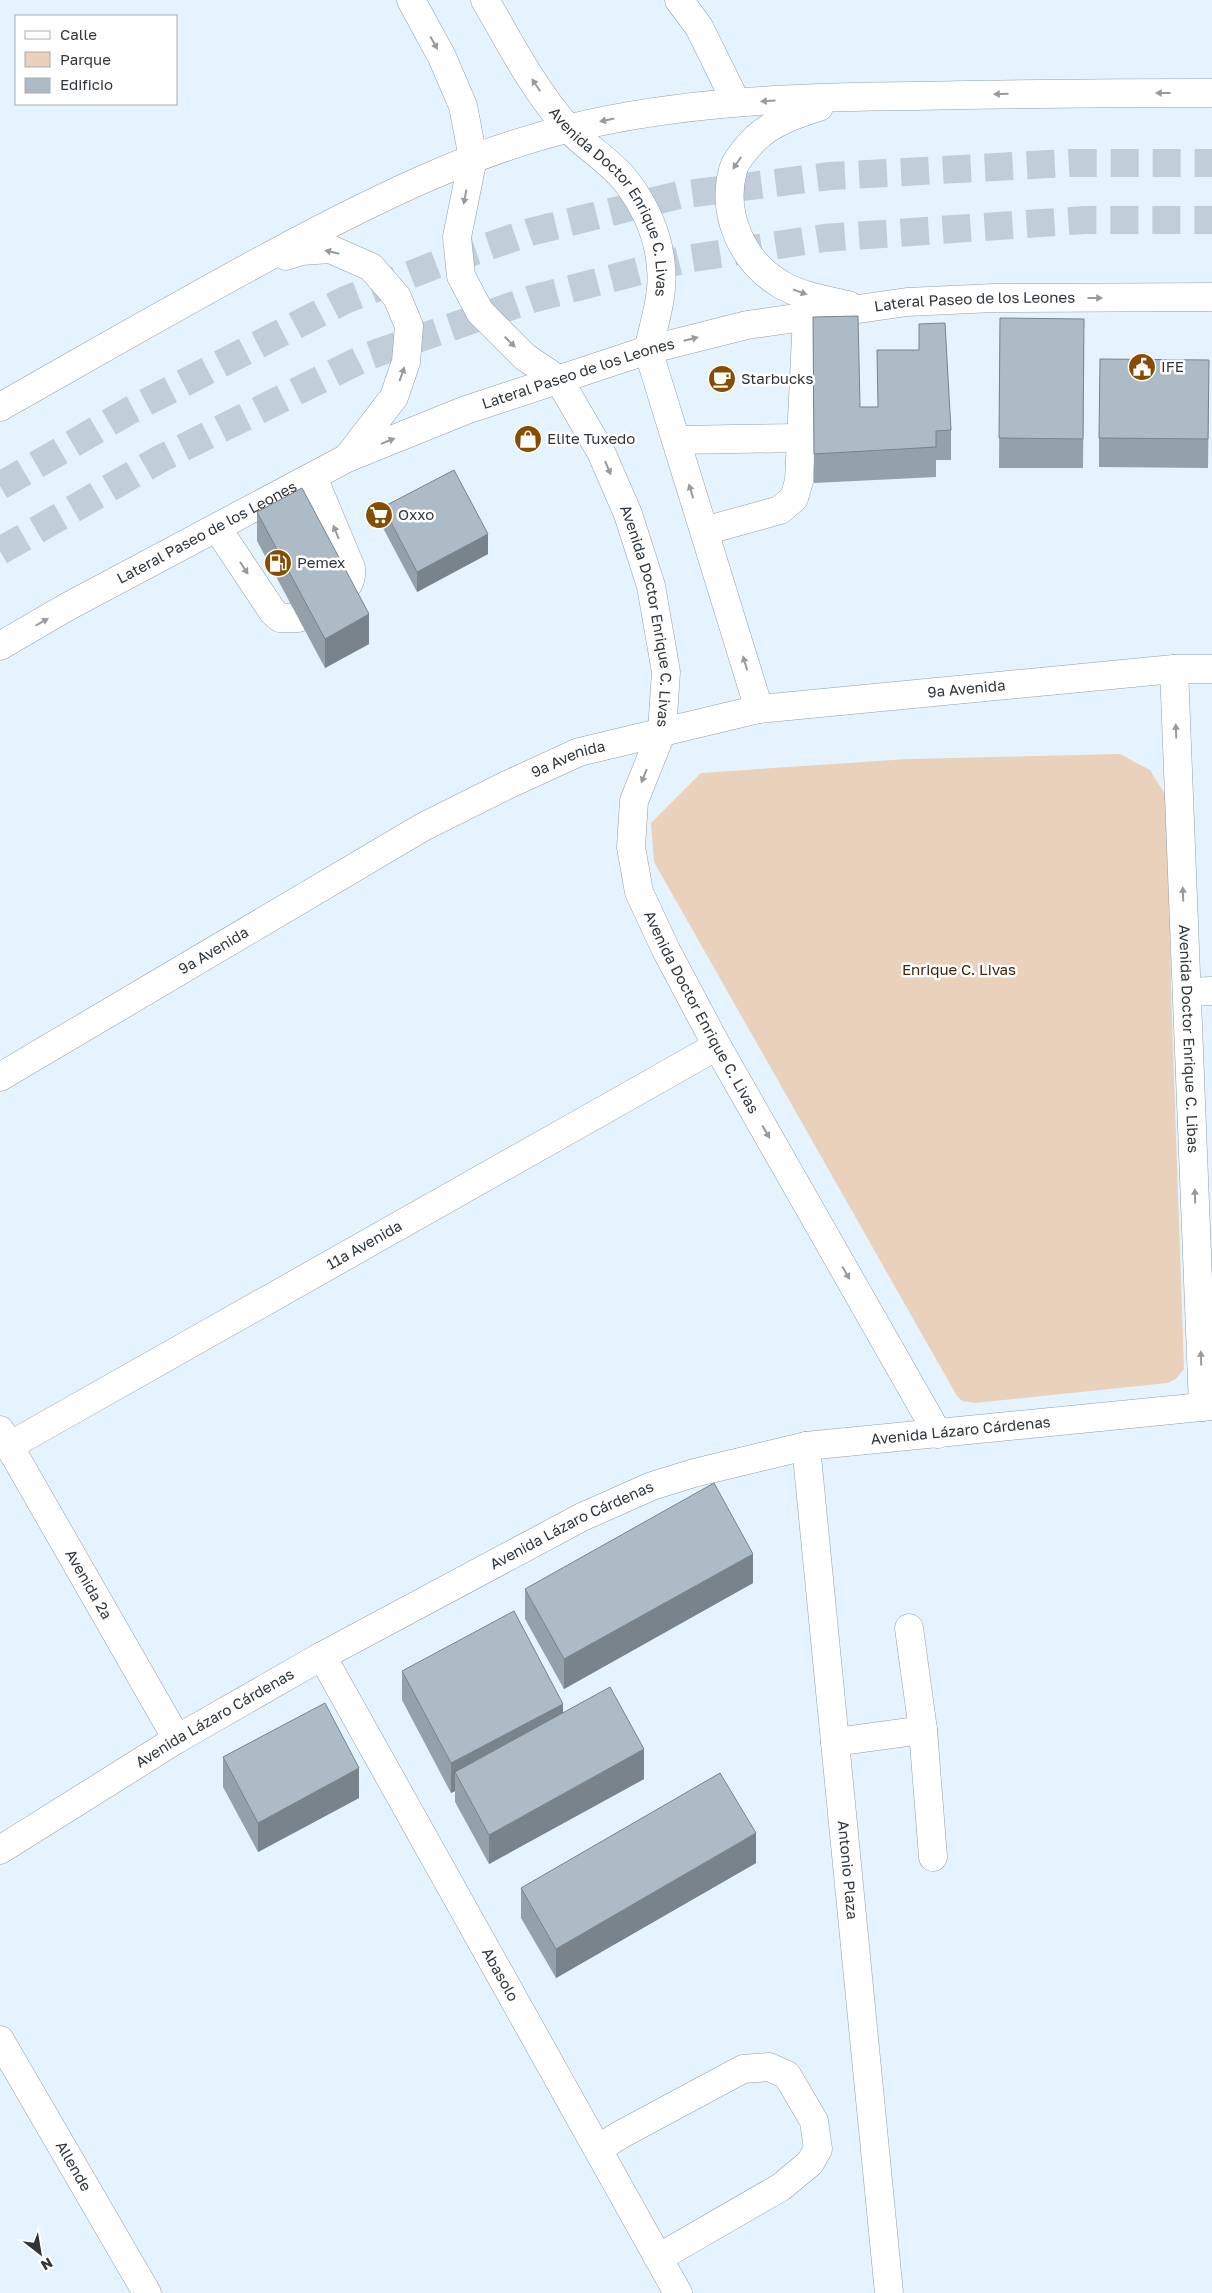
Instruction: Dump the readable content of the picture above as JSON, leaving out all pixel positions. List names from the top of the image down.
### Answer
{
  "streets": {
    "street": [
      "Avenida Doctor Enrique C. Livas",
      "Lateral Paseo de los Leones",
      "9a Avenida",
      "Avenida Doctor Enrique C. Libas",
      "11a Avenida",
      "Avenida Lázaro Cárdenas",
      "Avenida 2a",
      "Antonio Plaza",
      "Abasolo",
      "Allende"
    ]
  },
  "crossings": [
    ["Avenida Doctor Enrique C. Livas", "Lateral Paseo de los Leones"],
    ["Avenida Doctor Enrique C. Livas", "9a Avenida"],
    ["Avenida Doctor Enrique C. Livas", "11a Avenida"],
    ["Avenida Doctor Enrique C. Livas", "Avenida Lázaro Cárdenas"],
    ["9a Avenida", "Avenida Doctor Enrique C. Libas"],
    ["Avenida Doctor Enrique C. Libas", "Avenida Lázaro Cárdenas"],
    ["11a Avenida", "Avenida 2a"],
    ["Avenida Lázaro Cárdenas", "Avenida 2a"],
    ["Avenida Lázaro Cárdenas", "Antonio Plaza"],
    ["Avenida Lázaro Cárdenas", "Abasolo"]
  ],
  "one_way": ["Avenida Doctor Enrique C. Libas"],
  "parks": ["Enrique C. Livas"],
  "places": {
    "public building": ["IFE"],
    "cafe": ["Starbucks"],
    "shop": ["Elite Tuxedo"],
    "supermarket": ["Oxxo"],
    "fuel station": ["Pemex"]
  },
  "legend": ["Calle", "Parque", "Edificio"],
  "north": "bottom right"
}
